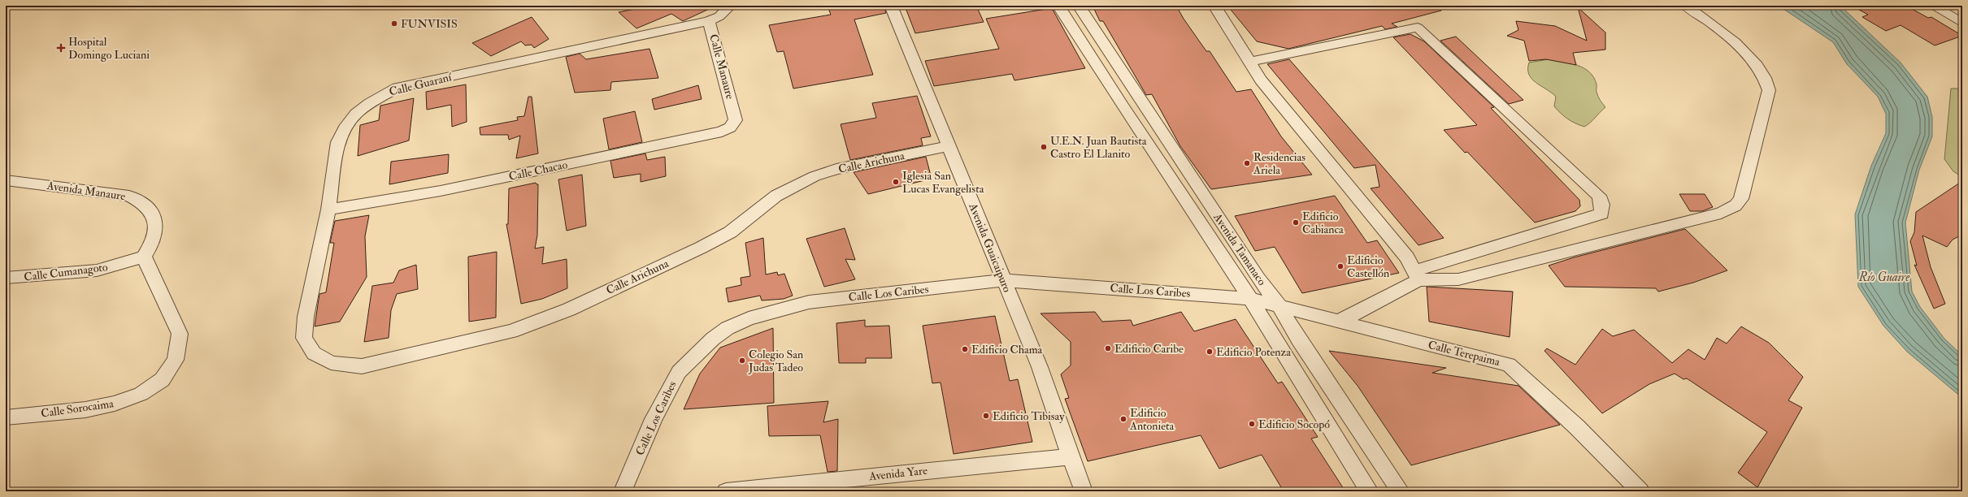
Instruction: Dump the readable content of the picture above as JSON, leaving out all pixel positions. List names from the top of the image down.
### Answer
{
  "streets": {
    "street": [
      "Calle Manaure",
      "Calle Guaraní",
      "Calle Arichuna",
      "Calle Chacao",
      "Avenida Manaure",
      "Avenida Guaicaipuro",
      "Avenida Tamanaco",
      "Calle Cumanagoto",
      "Calle Los Caribes",
      "Calle Terepaima",
      "Calle Sorocaima",
      "Avenida Yare"
    ]
  },
  "crossings": [
    ["Calle Manaure", "Calle Guaraní"],
    ["Calle Manaure", "Calle Chacao"],
    ["Calle Guaraní", "Calle Arichuna"],
    ["Calle Guaraní", "Calle Chacao"],
    ["Calle Arichuna", "Avenida Guaicaipuro"],
    ["Avenida Manaure", "Calle Cumanagoto"],
    ["Avenida Manaure", "Calle Sorocaima"],
    ["Avenida Guaicaipuro", "Calle Los Caribes"],
    ["Avenida Guaicaipuro", "Avenida Yare"],
    ["Avenida Tamanaco", "Calle Los Caribes"],
    ["Avenida Tamanaco", "Calle Terepaima"],
    ["Calle Cumanagoto", "Calle Sorocaima"],
    ["Calle Los Caribes", "Calle Terepaima"]
  ],
  "water": ["Río Guaire"],
  "places": {
    "other": [
      "FUNVISIS",
      "U.E.N. Juan Bautista Castro El Llanito",
      "Residencias Ariela",
      "Iglesia San Lucas Evangelista",
      "Edificio Cabianca",
      "Edificio Castellón",
      "Edificio Caribe",
      "Edificio Chama",
      "Edificio Potenza",
      "Colegio San Judas Tadeo",
      "Edificio Tibisay",
      "Edificio Antonieta",
      "Edificio Socopó"
    ],
    "health": ["Hospital Domingo Luciani"]
  }
}
